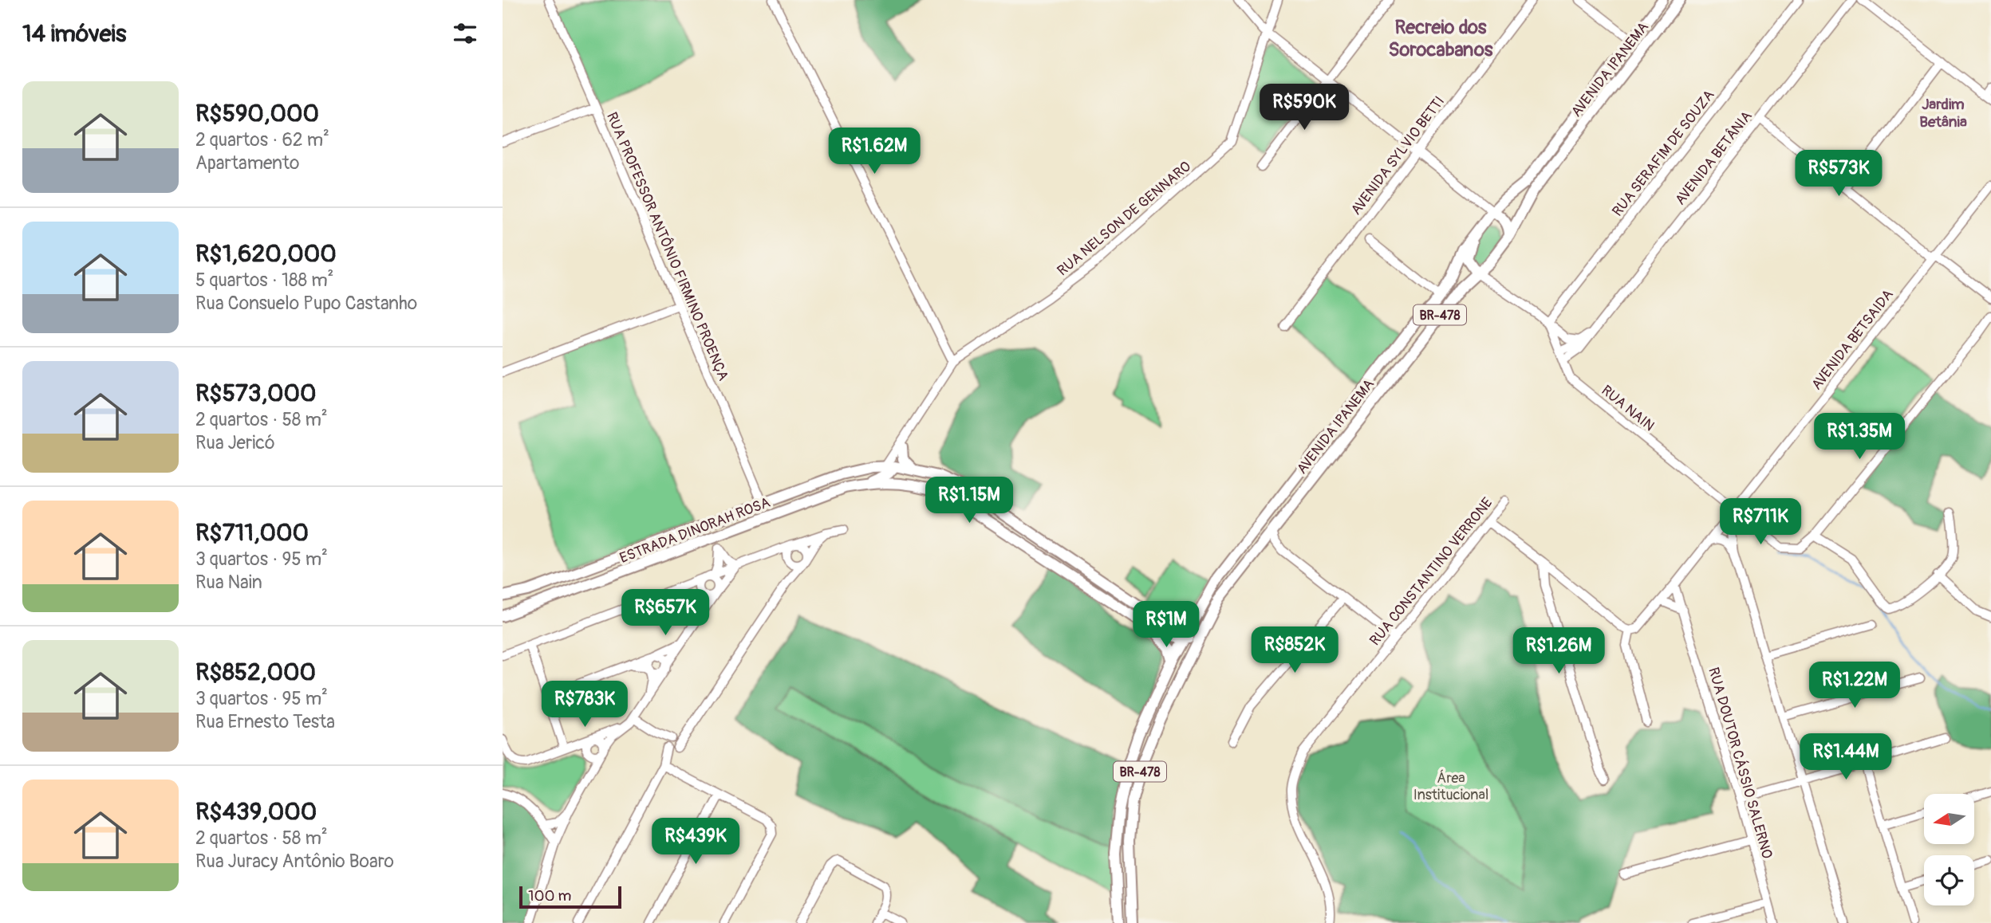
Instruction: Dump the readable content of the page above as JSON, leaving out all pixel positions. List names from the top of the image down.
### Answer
{
  "streets": {
    "main road": ["AVENIDA IPANEMA", "BR-478", "ESTRADA DINORAH ROSA"],
    "street": [
      "RUA SERAFIM DE SOUZA",
      "AVENIDA SYLVIO BETTI",
      "AVENIDA BETÂNIA",
      "RUA NELSON DE GENNARO",
      "RUA PROFESSOR ANTÔNIO FIRMINO PROENÇA",
      "AVENIDA BETSAIDA",
      "RUA NAIN",
      "RUA CONSTANTINO VERRONE",
      "RUA DOUTOR CÁSSIO SALERNO"
    ]
  },
  "crossings": [
    ["RUA SERAFIM DE SOUZA", "RUA NAIN"],
    ["AVENIDA BETÂNIA", "RUA NAIN"],
    ["RUA NELSON DE GENNARO", "ESTRADA DINORAH ROSA"],
    ["RUA PROFESSOR ANTÔNIO FIRMINO PROENÇA", "ESTRADA DINORAH ROSA"],
    ["AVENIDA BETSAIDA", "RUA NAIN"],
    ["AVENIDA BETSAIDA", "RUA DOUTOR CÁSSIO SALERNO"]
  ],
  "districts": ["Recreio dos Sorocabanos", "Jardim Betânia"],
  "parks": ["Área Institucional"],
  "scale_bar": "100 m",
  "north": "left",
  "page": {
    "heading": "14 imóveis",
    "list": [
      {
        "name": "R$590,000",
        "note": "2 quartos · 62 m² · Apartamento"
      },
      {
        "name": "R$1,620,000",
        "note": "5 quartos · 188 m² · Rua Consuelo Pupo Castanho"
      },
      {
        "name": "R$573,000",
        "note": "2 quartos · 58 m² · Rua Jericó"
      },
      {
        "name": "R$711,000",
        "note": "3 quartos · 95 m² · Rua Nain"
      },
      {
        "name": "R$852,000",
        "note": "3 quartos · 95 m² · Rua Ernesto Testa"
      },
      {
        "name": "R$439,000",
        "note": "2 quartos · 58 m² · Rua Juracy Antônio Boaro"
      }
    ],
    "price": [
      "R$590K",
      "R$1.62M",
      "R$573K",
      "R$1.35M",
      "R$1.15M",
      "R$711K",
      "R$657K",
      "R$1M",
      "R$852K",
      "R$1.26M",
      "R$1.22M",
      "R$783K",
      "R$1.44M",
      "R$439K"
    ],
    "scale": "100 m"
  }
}
